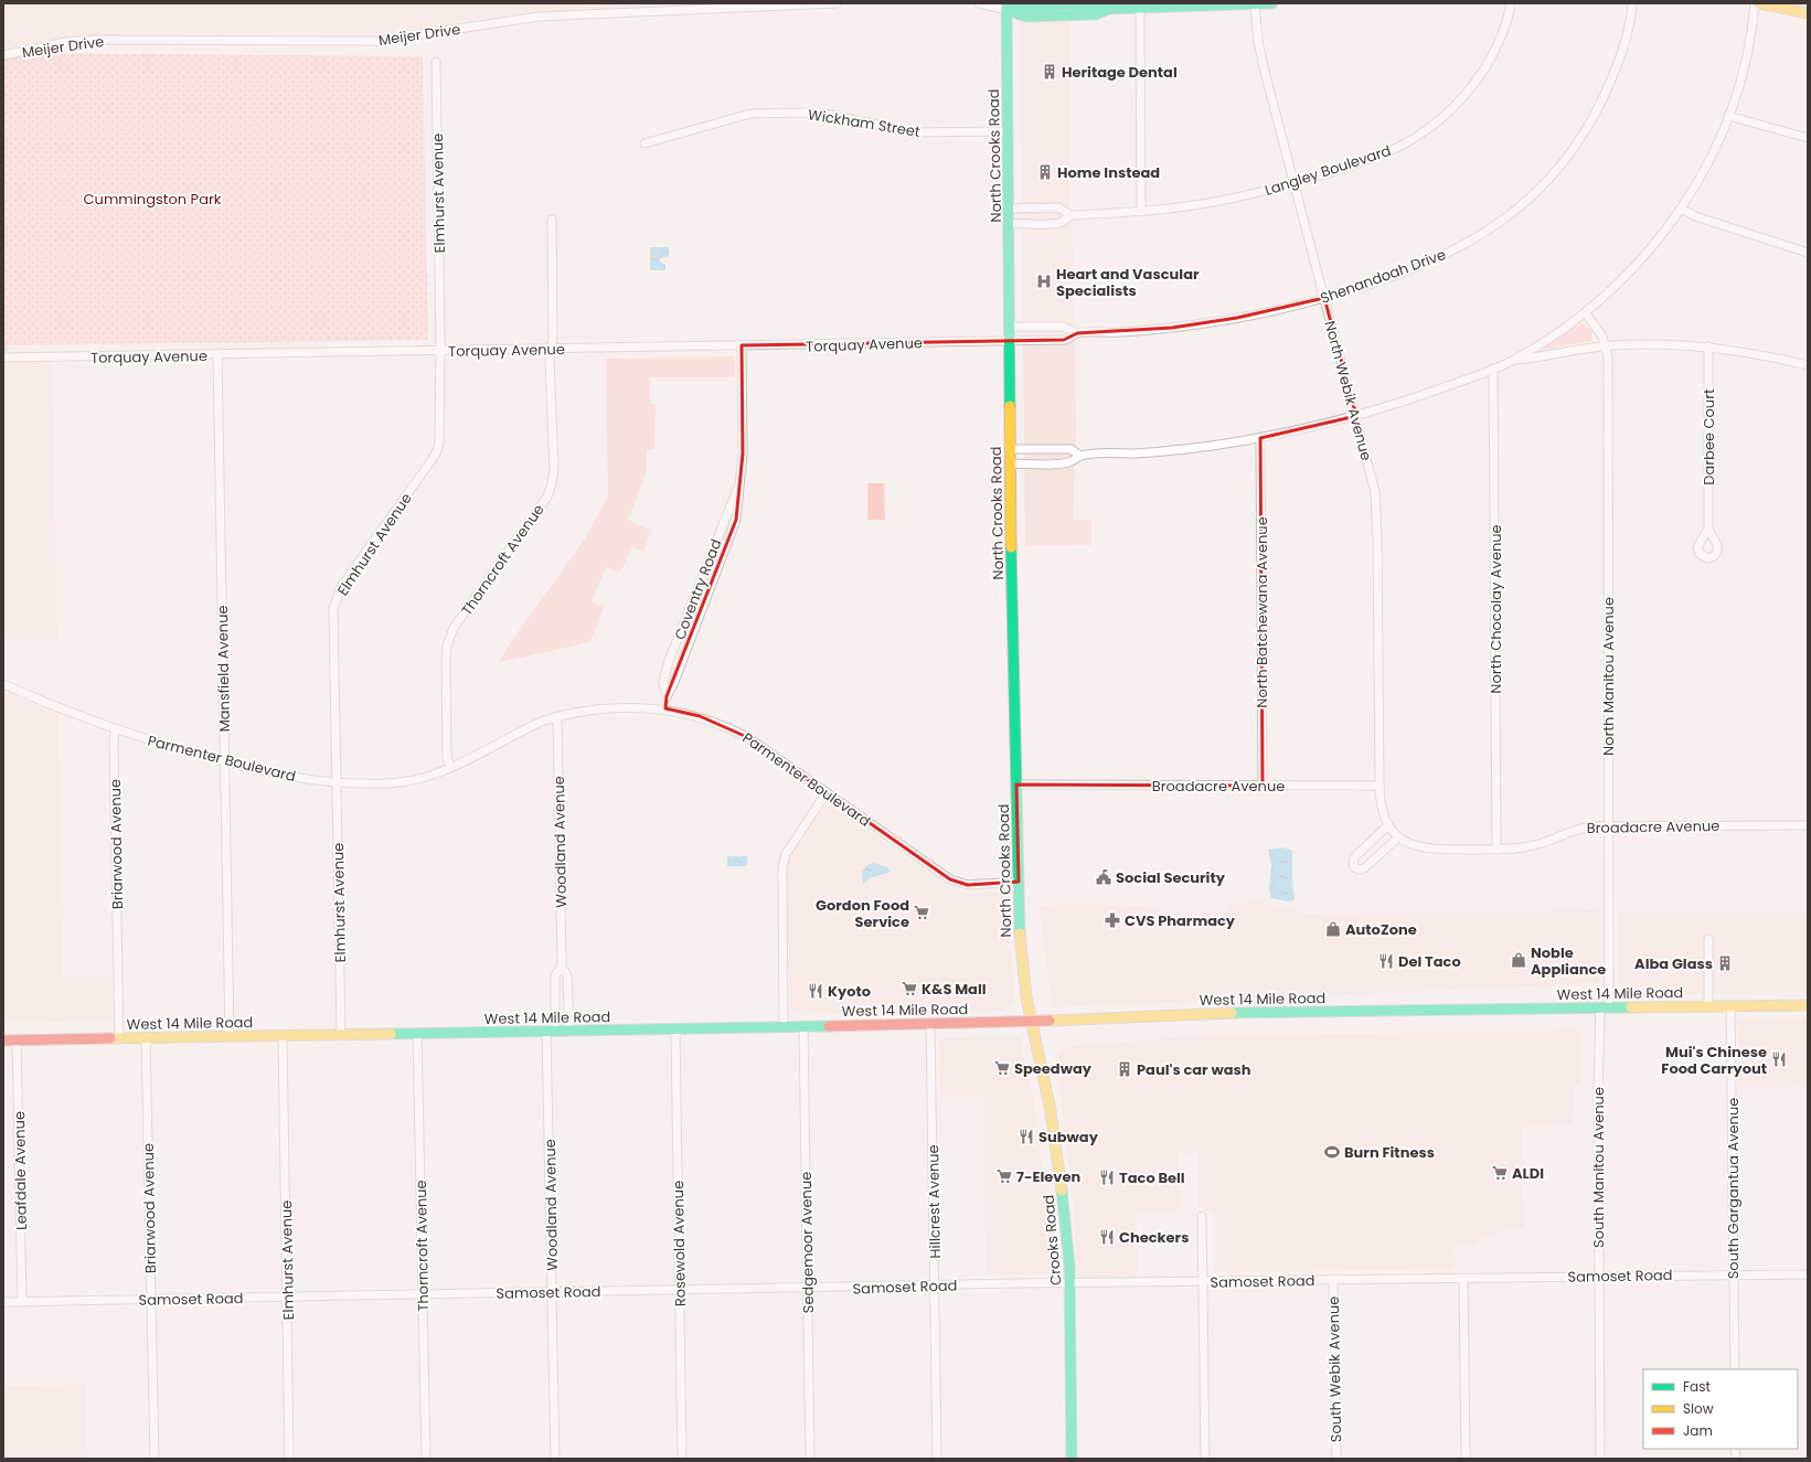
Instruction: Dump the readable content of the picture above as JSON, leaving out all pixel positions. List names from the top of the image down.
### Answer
{
  "streets": {
    "main road": ["North Crooks Road", "West 14 Mile Road", "Crooks Road"],
    "street": [
      "Meijer Drive",
      "Wickham Street",
      "Langley Boulevard",
      "Elmhurst Avenue",
      "Shenandoah Drive",
      "Torquay Avenue",
      "North Webik Avenue",
      "Darbee Court",
      "Thorncroft Avenue",
      "Coventry Road",
      "North Chocolay Avenue",
      "North Batchewana Avenue",
      "Mansfield Avenue",
      "North Manitou Avenue",
      "Parmenter Boulevard",
      "Broadacre Avenue",
      "Woodland Avenue",
      "Briarwood Avenue",
      "South Manitou Avenue",
      "Leafdale Avenue",
      "South Gargantua Avenue",
      "Hillcrest Avenue",
      "Sedgemoor Avenue",
      "Rosewold Avenue",
      "Samoset Road",
      "South Webik Avenue"
    ]
  },
  "crossings": [
    ["Wickham Street", "North Crooks Road"],
    ["North Crooks Road", "Langley Boulevard"],
    ["North Crooks Road", "Shenandoah Drive"],
    ["North Crooks Road", "Torquay Avenue"],
    ["North Crooks Road", "Parmenter Boulevard"],
    ["North Crooks Road", "Broadacre Avenue"],
    ["North Crooks Road", "West 14 Mile Road"],
    ["North Crooks Road", "Crooks Road"],
    ["Langley Boulevard", "North Webik Avenue"],
    ["Elmhurst Avenue", "Torquay Avenue"],
    ["Elmhurst Avenue", "Parmenter Boulevard"],
    ["Elmhurst Avenue", "West 14 Mile Road"],
    ["Elmhurst Avenue", "Samoset Road"],
    ["Shenandoah Drive", "Torquay Avenue"],
    ["Shenandoah Drive", "North Webik Avenue"],
    ["Torquay Avenue", "Thorncroft Avenue"],
    ["Torquay Avenue", "Coventry Road"],
    ["Torquay Avenue", "Mansfield Avenue"],
    ["North Webik Avenue", "Broadacre Avenue"],
    ["Thorncroft Avenue", "Parmenter Boulevard"],
    ["Thorncroft Avenue", "West 14 Mile Road"],
    ["Thorncroft Avenue", "Samoset Road"],
    ["Coventry Road", "Parmenter Boulevard"],
    ["North Chocolay Avenue", "Broadacre Avenue"],
    ["North Batchewana Avenue", "Broadacre Avenue"],
    ["Mansfield Avenue", "Parmenter Boulevard"],
    ["Mansfield Avenue", "West 14 Mile Road"],
    ["North Manitou Avenue", "Broadacre Avenue"],
    ["North Manitou Avenue", "West 14 Mile Road"],
    ["North Manitou Avenue", "South Manitou Avenue"],
    ["Parmenter Boulevard", "Woodland Avenue"],
    ["Parmenter Boulevard", "Briarwood Avenue"],
    ["Woodland Avenue", "West 14 Mile Road"],
    ["Woodland Avenue", "Samoset Road"],
    ["Briarwood Avenue", "West 14 Mile Road"],
    ["Briarwood Avenue", "Samoset Road"],
    ["West 14 Mile Road", "South Manitou Avenue"],
    ["West 14 Mile Road", "Leafdale Avenue"],
    ["West 14 Mile Road", "South Gargantua Avenue"],
    ["West 14 Mile Road", "Hillcrest Avenue"],
    ["West 14 Mile Road", "Crooks Road"],
    ["West 14 Mile Road", "Sedgemoor Avenue"],
    ["West 14 Mile Road", "Rosewold Avenue"],
    ["South Manitou Avenue", "Samoset Road"],
    ["Leafdale Avenue", "Samoset Road"],
    ["South Gargantua Avenue", "Samoset Road"],
    ["Hillcrest Avenue", "Samoset Road"],
    ["Crooks Road", "Samoset Road"],
    ["Sedgemoor Avenue", "Samoset Road"],
    ["Rosewold Avenue", "Samoset Road"],
    ["Samoset Road", "South Webik Avenue"]
  ],
  "parks": ["Cummingston Park"],
  "places": {
    "building": [
      "Heritage Dental",
      "Home Instead",
      "Alba Glass",
      "Paul's car wash"
    ],
    "hospital": ["Heart and Vascular Specialists"],
    "public building": ["Social Security"],
    "supermarket": [
      "Gordon Food Service",
      "K&S Mall",
      "Speedway",
      "ALDI",
      "7-Eleven"
    ],
    "pharmacy": ["CVS Pharmacy"],
    "shop": ["AutoZone", "Noble Appliance"],
    "restaurant": [
      "Del Taco",
      "Kyoto",
      "Mui's Chinese Food Carryout",
      "Subway",
      "Taco Bell",
      "Checkers"
    ],
    "sports": ["Burn Fitness"]
  },
  "legend": ["Fast", "Slow", "Jam"]
}
